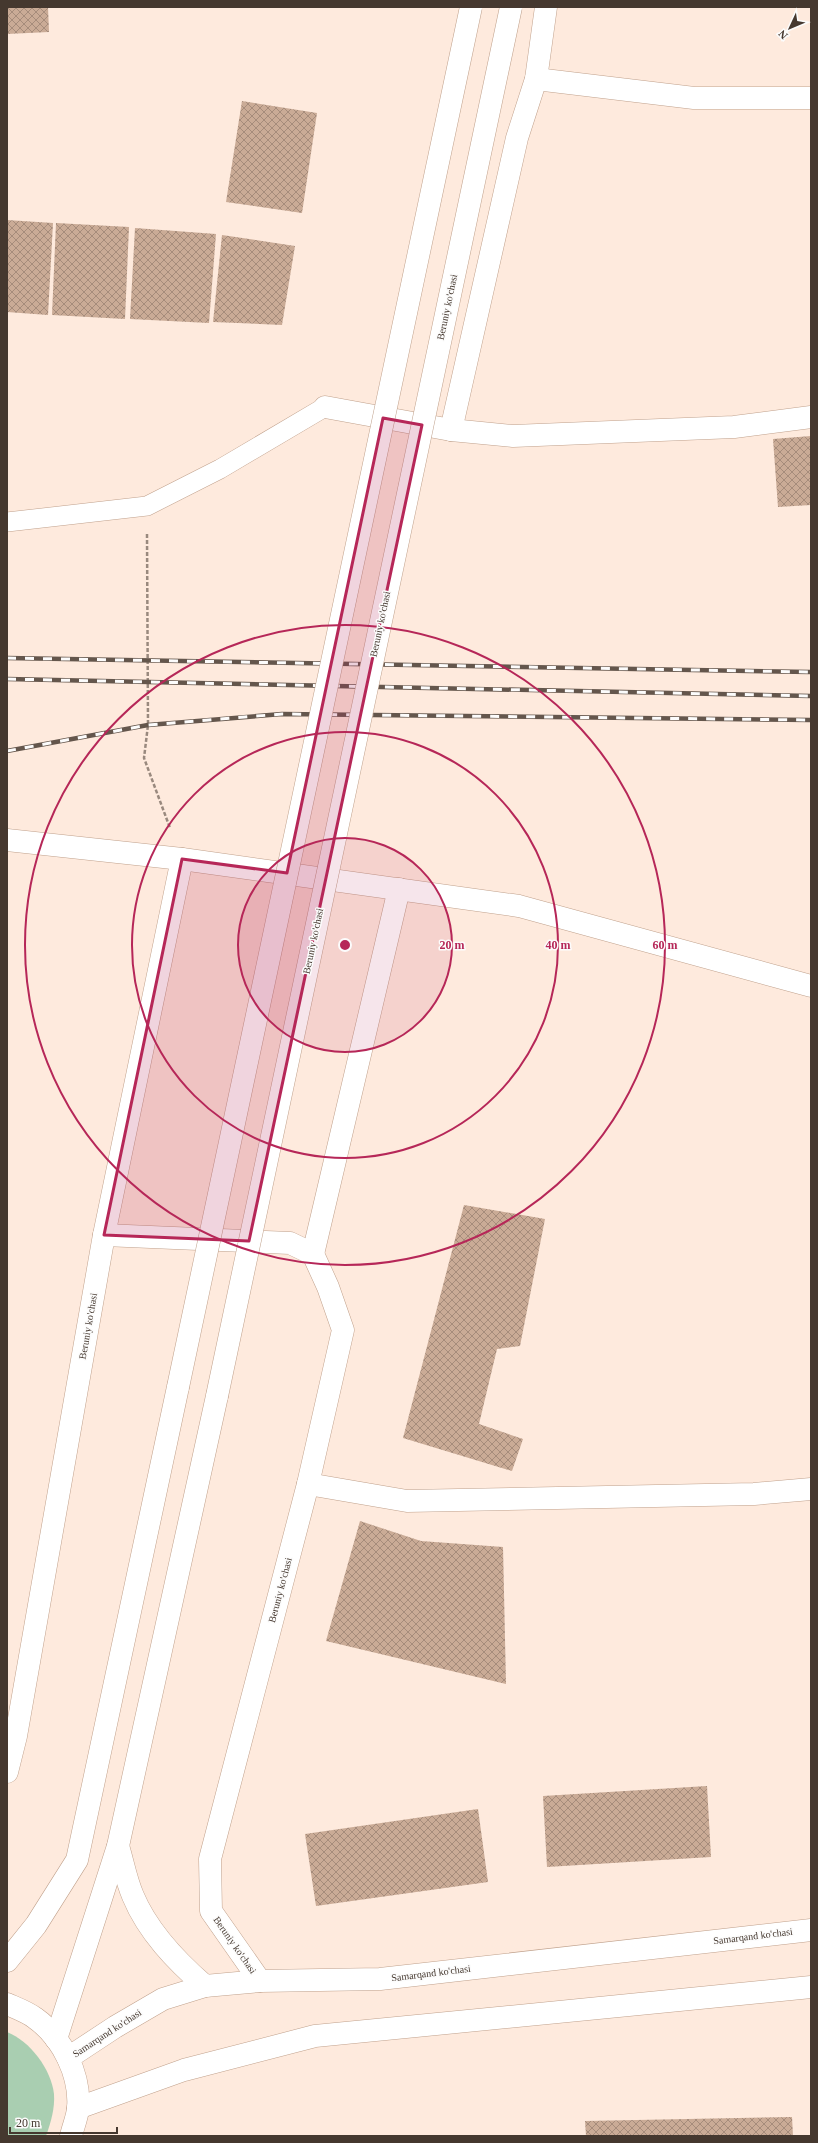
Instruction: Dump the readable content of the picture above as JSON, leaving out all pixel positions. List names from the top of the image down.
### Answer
{
  "streets": {
    "main road": ["Beruniy ko'chasi", "Samarqand ko'chasi"]
  },
  "crossings": [
    ["Beruniy ko'chasi", "Samarqand ko'chasi"]
  ],
  "scale_bar": "20 m",
  "north": "bottom left",
  "rings": ["20 m", "40 m", "60 m"]
}
